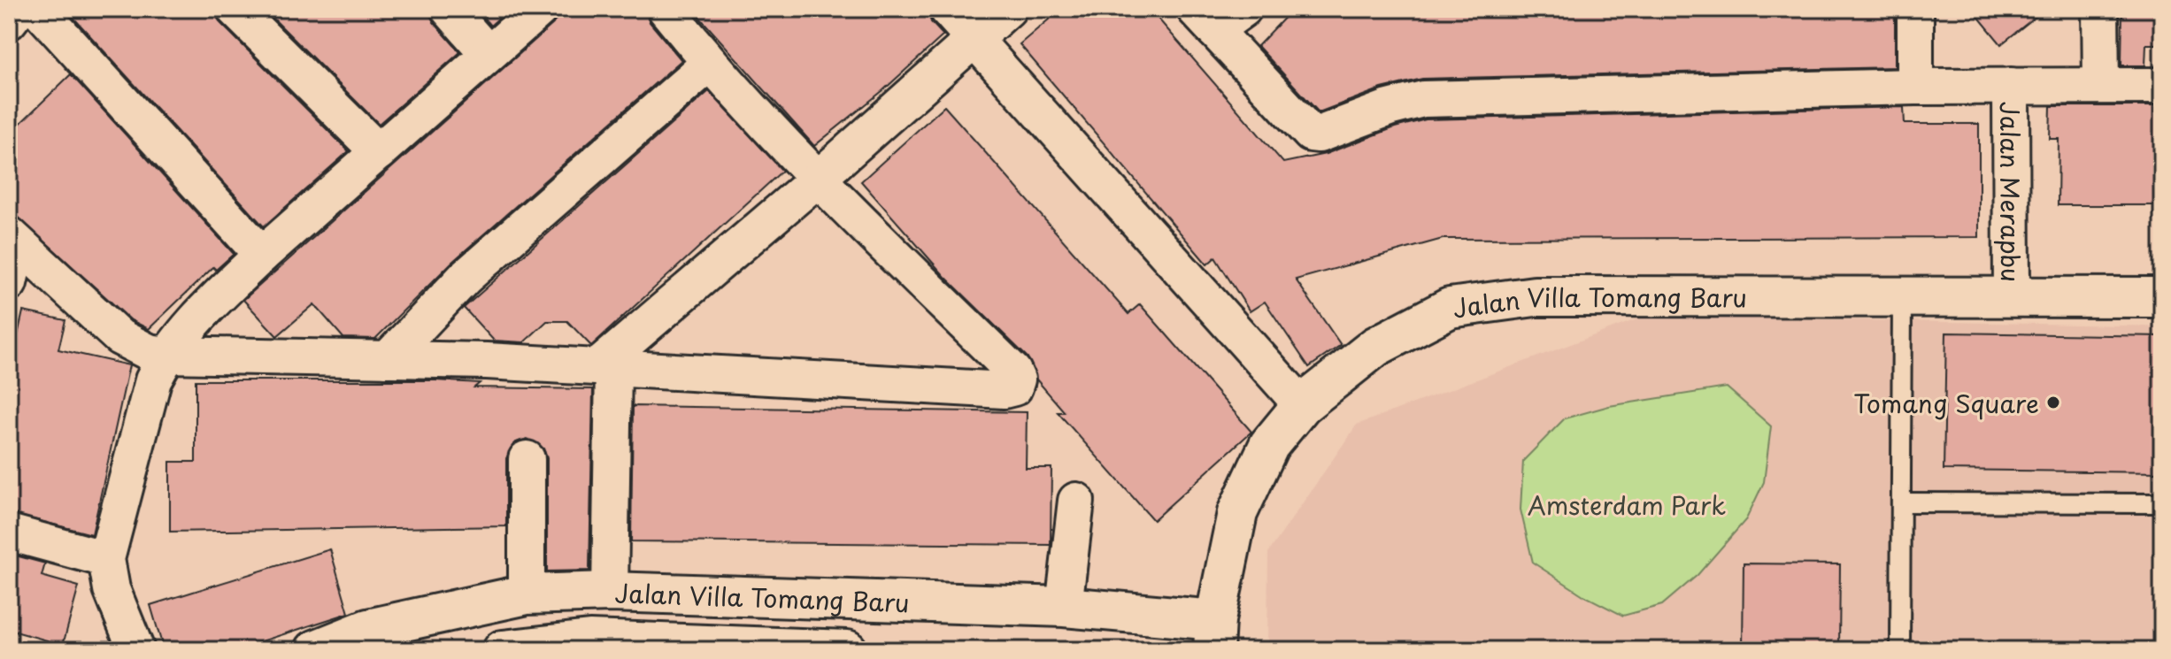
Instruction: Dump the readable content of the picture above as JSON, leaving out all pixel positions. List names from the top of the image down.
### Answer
{
  "streets": {
    "street": ["Jalan Merapbu", "Jalan Villa Tomang Baru"]
  },
  "crossings": [
    ["Jalan Merapbu", "Jalan Villa Tomang Baru"]
  ],
  "parks": ["Amsterdam Park"],
  "places": ["Tomang Square"]
}
